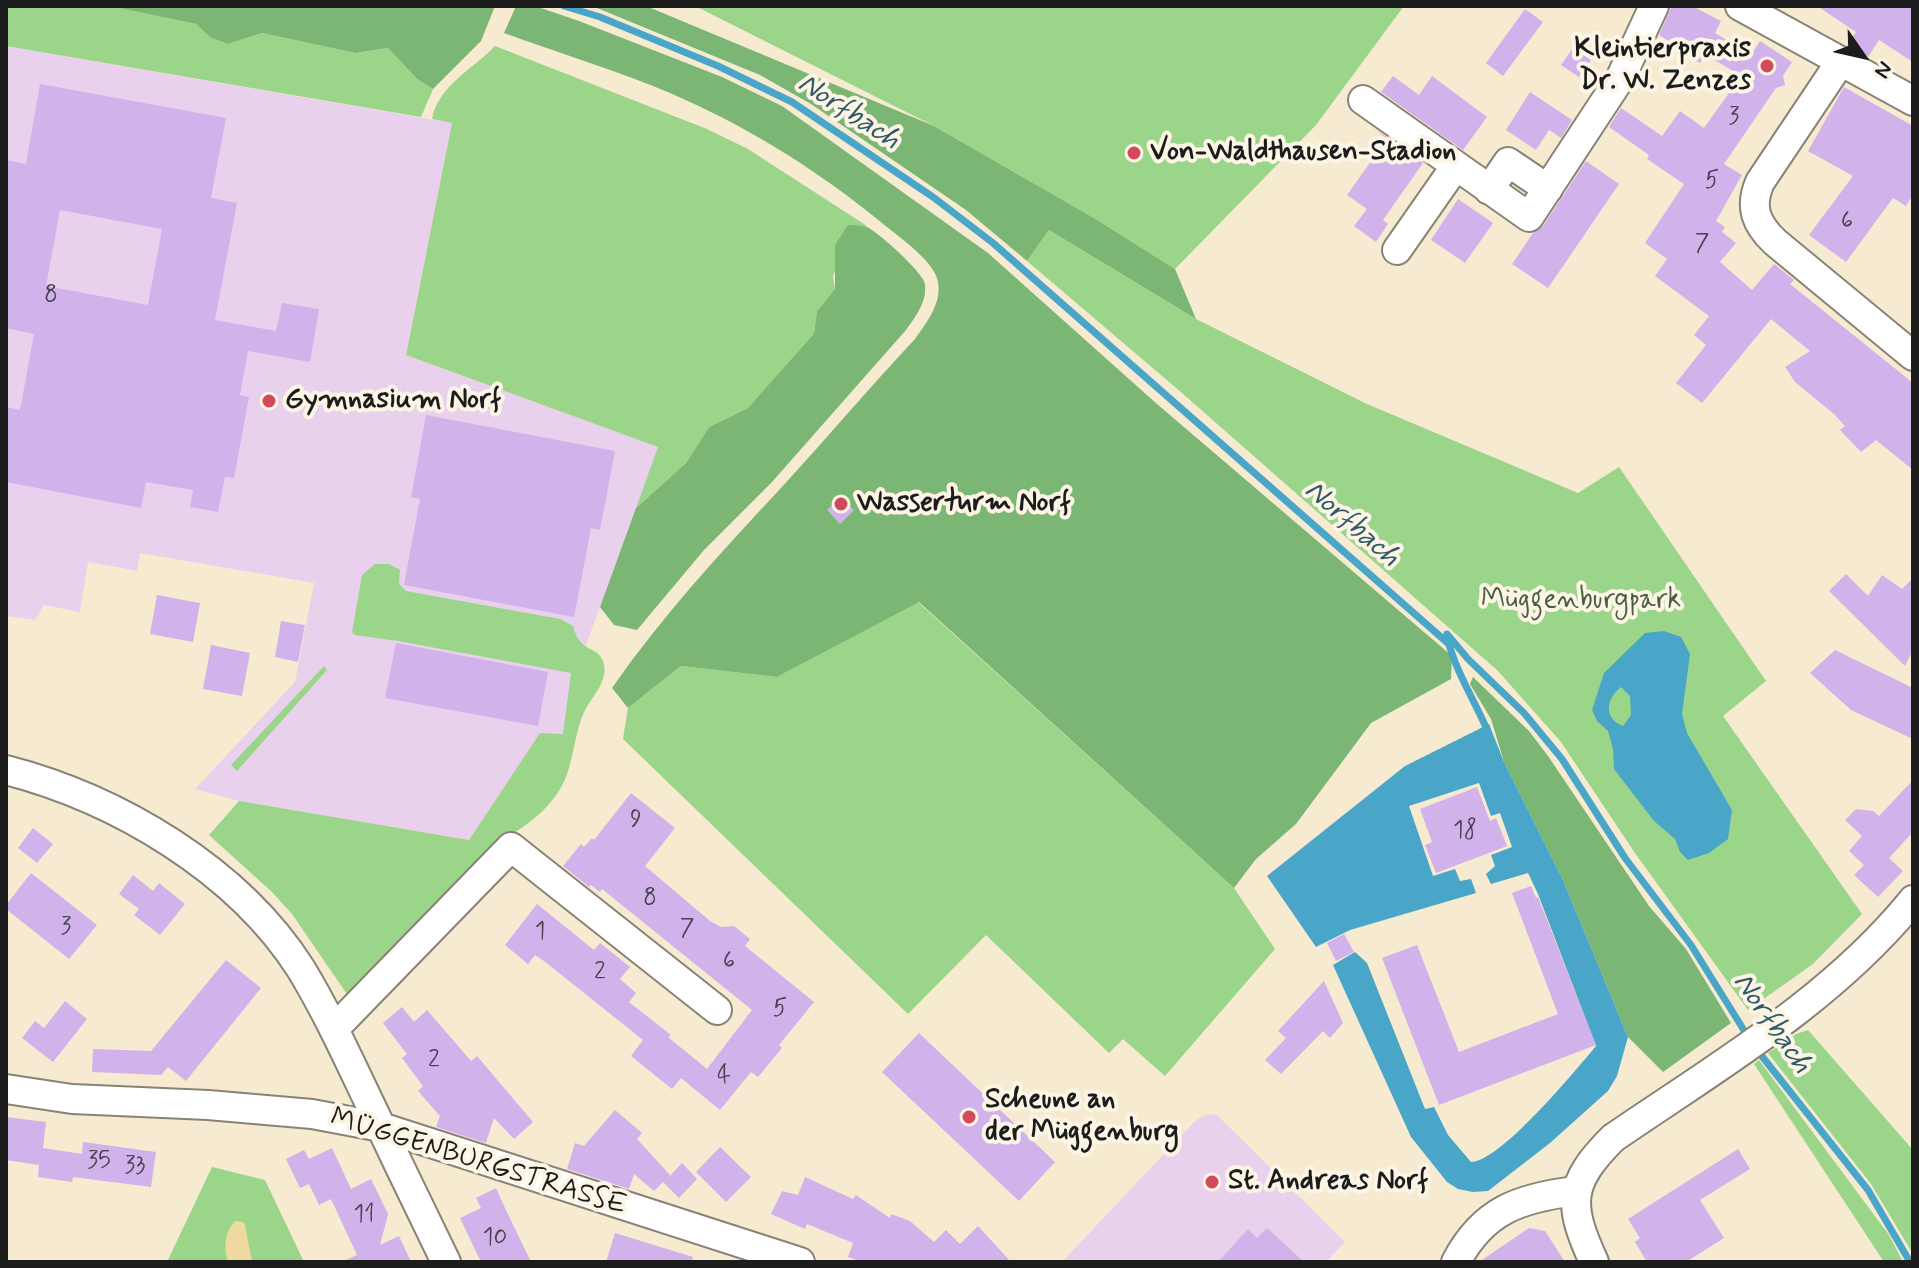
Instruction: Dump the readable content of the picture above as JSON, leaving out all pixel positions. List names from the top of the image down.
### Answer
{
  "streets": {
    "street": ["MÜGGENBURGSTRASSE"]
  },
  "water": ["Norfbach"],
  "parks": ["Müggenburgpark"],
  "places": [
    "Kleintierpraxis Dr. W. Zenzes",
    "Von-Waldthausen-Stadion",
    "Gymnasium Norf",
    "Wasserturm Norf",
    "Scheune an der Müggenburg",
    "St. Andreas Norf"
  ],
  "house_numbers": [
    "3",
    "5",
    "6",
    "7",
    "8",
    "9",
    "18",
    "8",
    "3",
    "7",
    "1",
    "6",
    "2",
    "5",
    "2",
    "4",
    "35",
    "33",
    "11",
    "10"
  ],
  "north": "bottom right"
}
